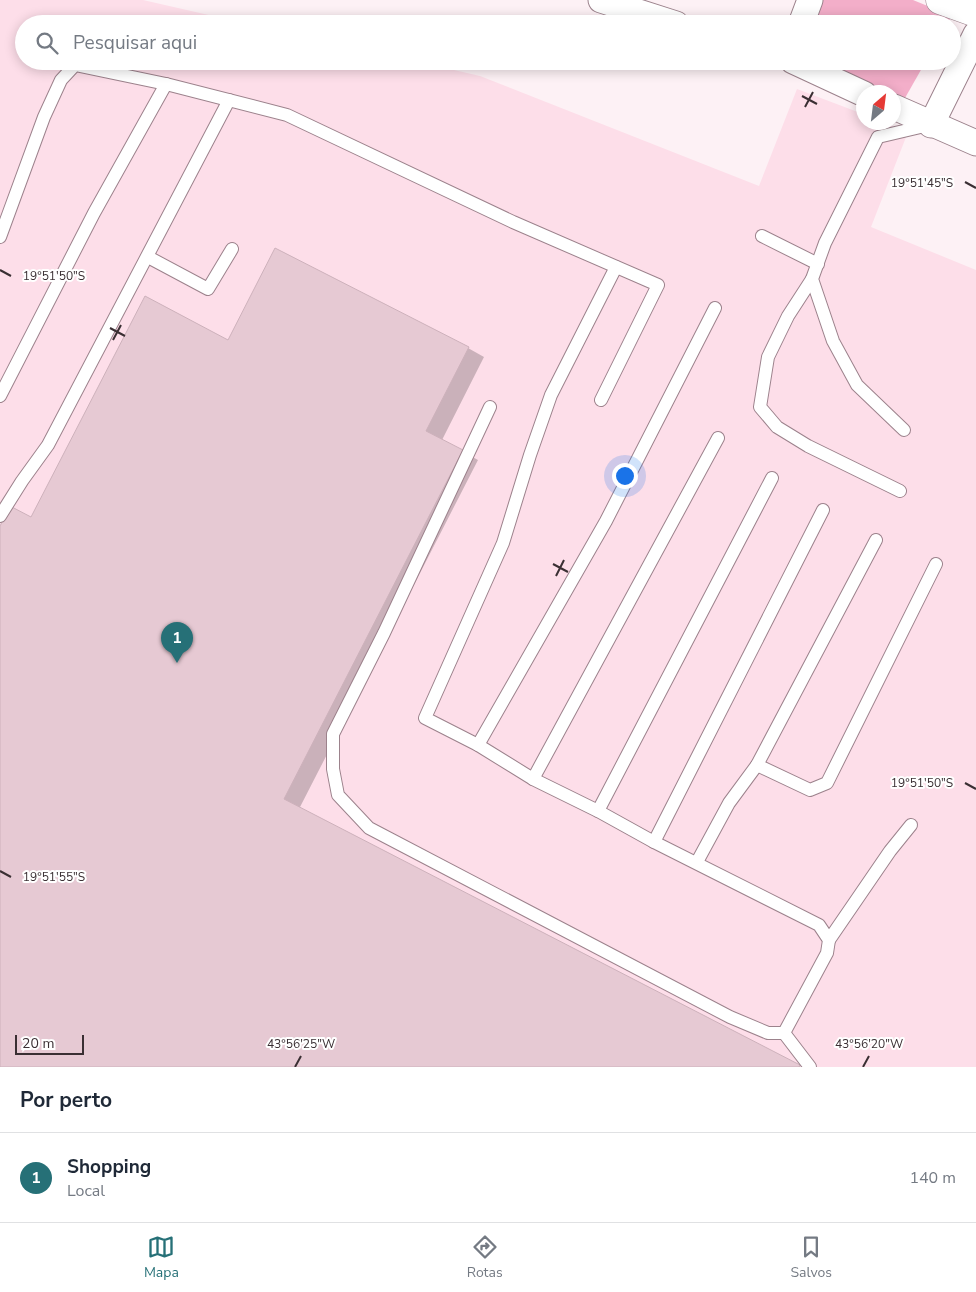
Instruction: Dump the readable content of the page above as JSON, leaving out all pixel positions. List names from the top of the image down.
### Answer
{
  "scale_bar": "20 m",
  "north": "top right",
  "page": {
    "search": "Pesquisar aqui",
    "pins": "1",
    "scale": "20 m",
    "heading": "Por perto",
    "list": [
      {
        "mark": "1",
        "name": "Shopping",
        "note": "Local",
        "value": "140 m"
      }
    ],
    "nav": ["Mapa", "Rotas", "Salvos"]
  },
  "coordinates": [
    "19°51'45\"S",
    "19°51'50\"S",
    "19°51'55\"S",
    "43°56'25\"W",
    "43°56'20\"W"
  ]
}
